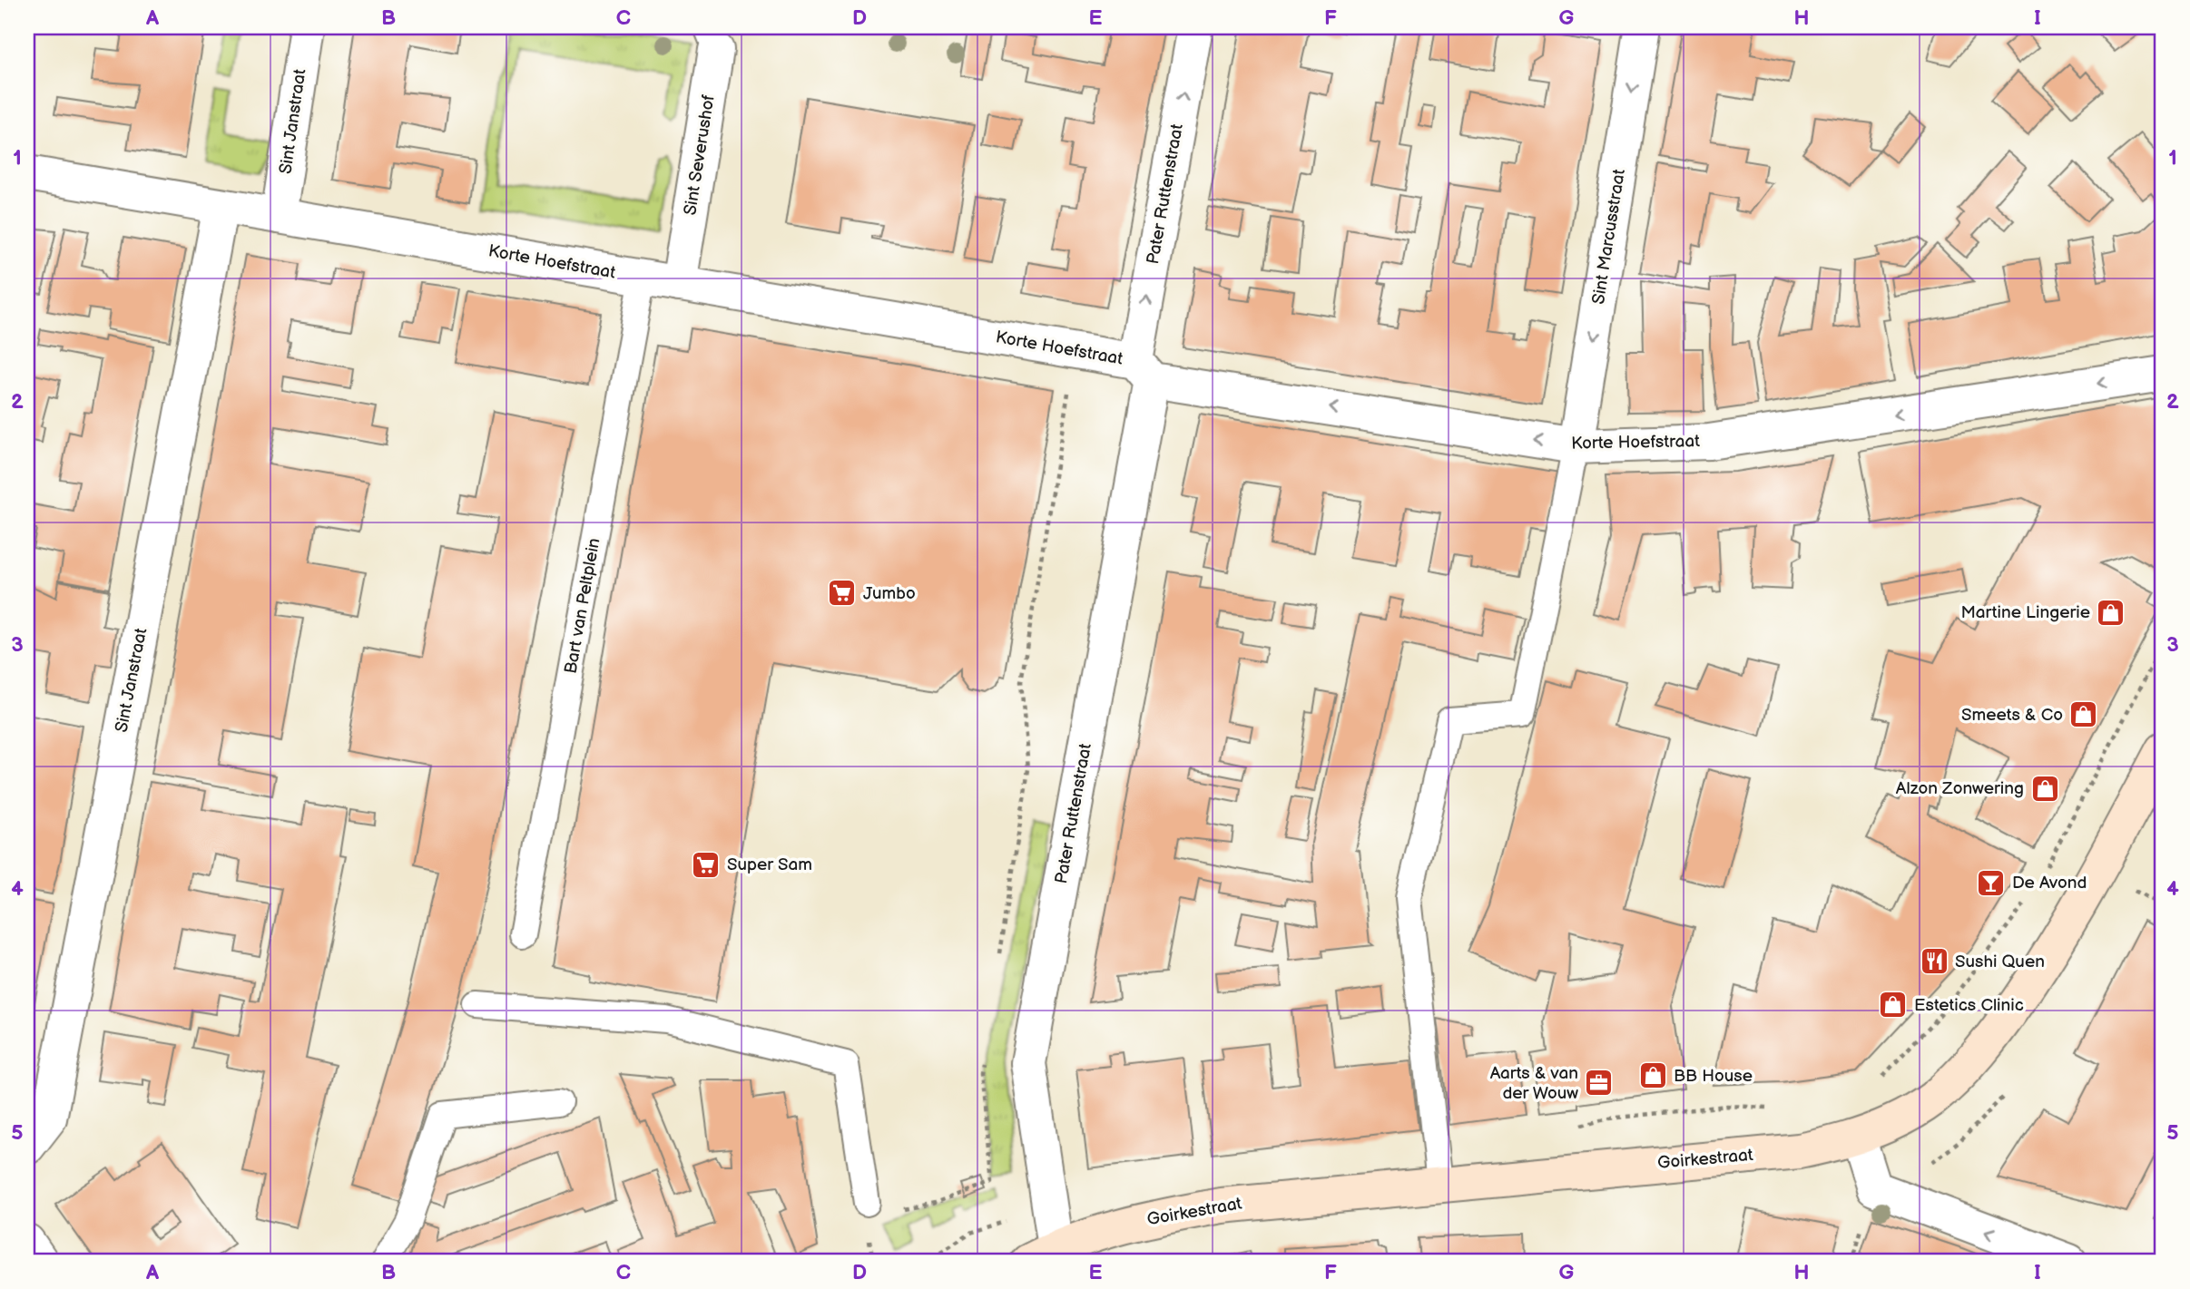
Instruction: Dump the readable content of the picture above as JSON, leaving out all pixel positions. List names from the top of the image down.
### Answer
{
  "streets": {
    "street": [
      "Sint Janstraat",
      "Sint Severushof",
      "Pater Ruttenstraat",
      "Sint Marcusstraat",
      "Korte Hoefstraat",
      "Goirkestraat"
    ],
    "lane": ["Bart van Peltplein"]
  },
  "crossings": [
    ["Sint Janstraat", "Korte Hoefstraat"],
    ["Sint Severushof", "Korte Hoefstraat"],
    ["Pater Ruttenstraat", "Korte Hoefstraat"],
    ["Pater Ruttenstraat", "Goirkestraat"],
    ["Sint Marcusstraat", "Korte Hoefstraat"],
    ["Korte Hoefstraat", "Bart van Peltplein"]
  ],
  "one_way": ["Sint Marcusstraat", "Korte Hoefstraat"],
  "places": {
    "supermarket": ["Jumbo", "Super Sam"],
    "shop": [
      "Martine Lingerie",
      "Smeets & Co",
      "Alzon Zonwering",
      "Estetics Clinic",
      "BB House"
    ],
    "bar": ["De Avond"],
    "restaurant": ["Sushi Quen"],
    "office": ["Aarts & van der Wouw"]
  },
  "grid": {
    "columns": [
      "A",
      "B",
      "C",
      "D",
      "E",
      "F",
      "G",
      "H",
      "I"
    ],
    "rows": [
      "1",
      "2",
      "3",
      "4",
      "5"
    ]
  }
}
